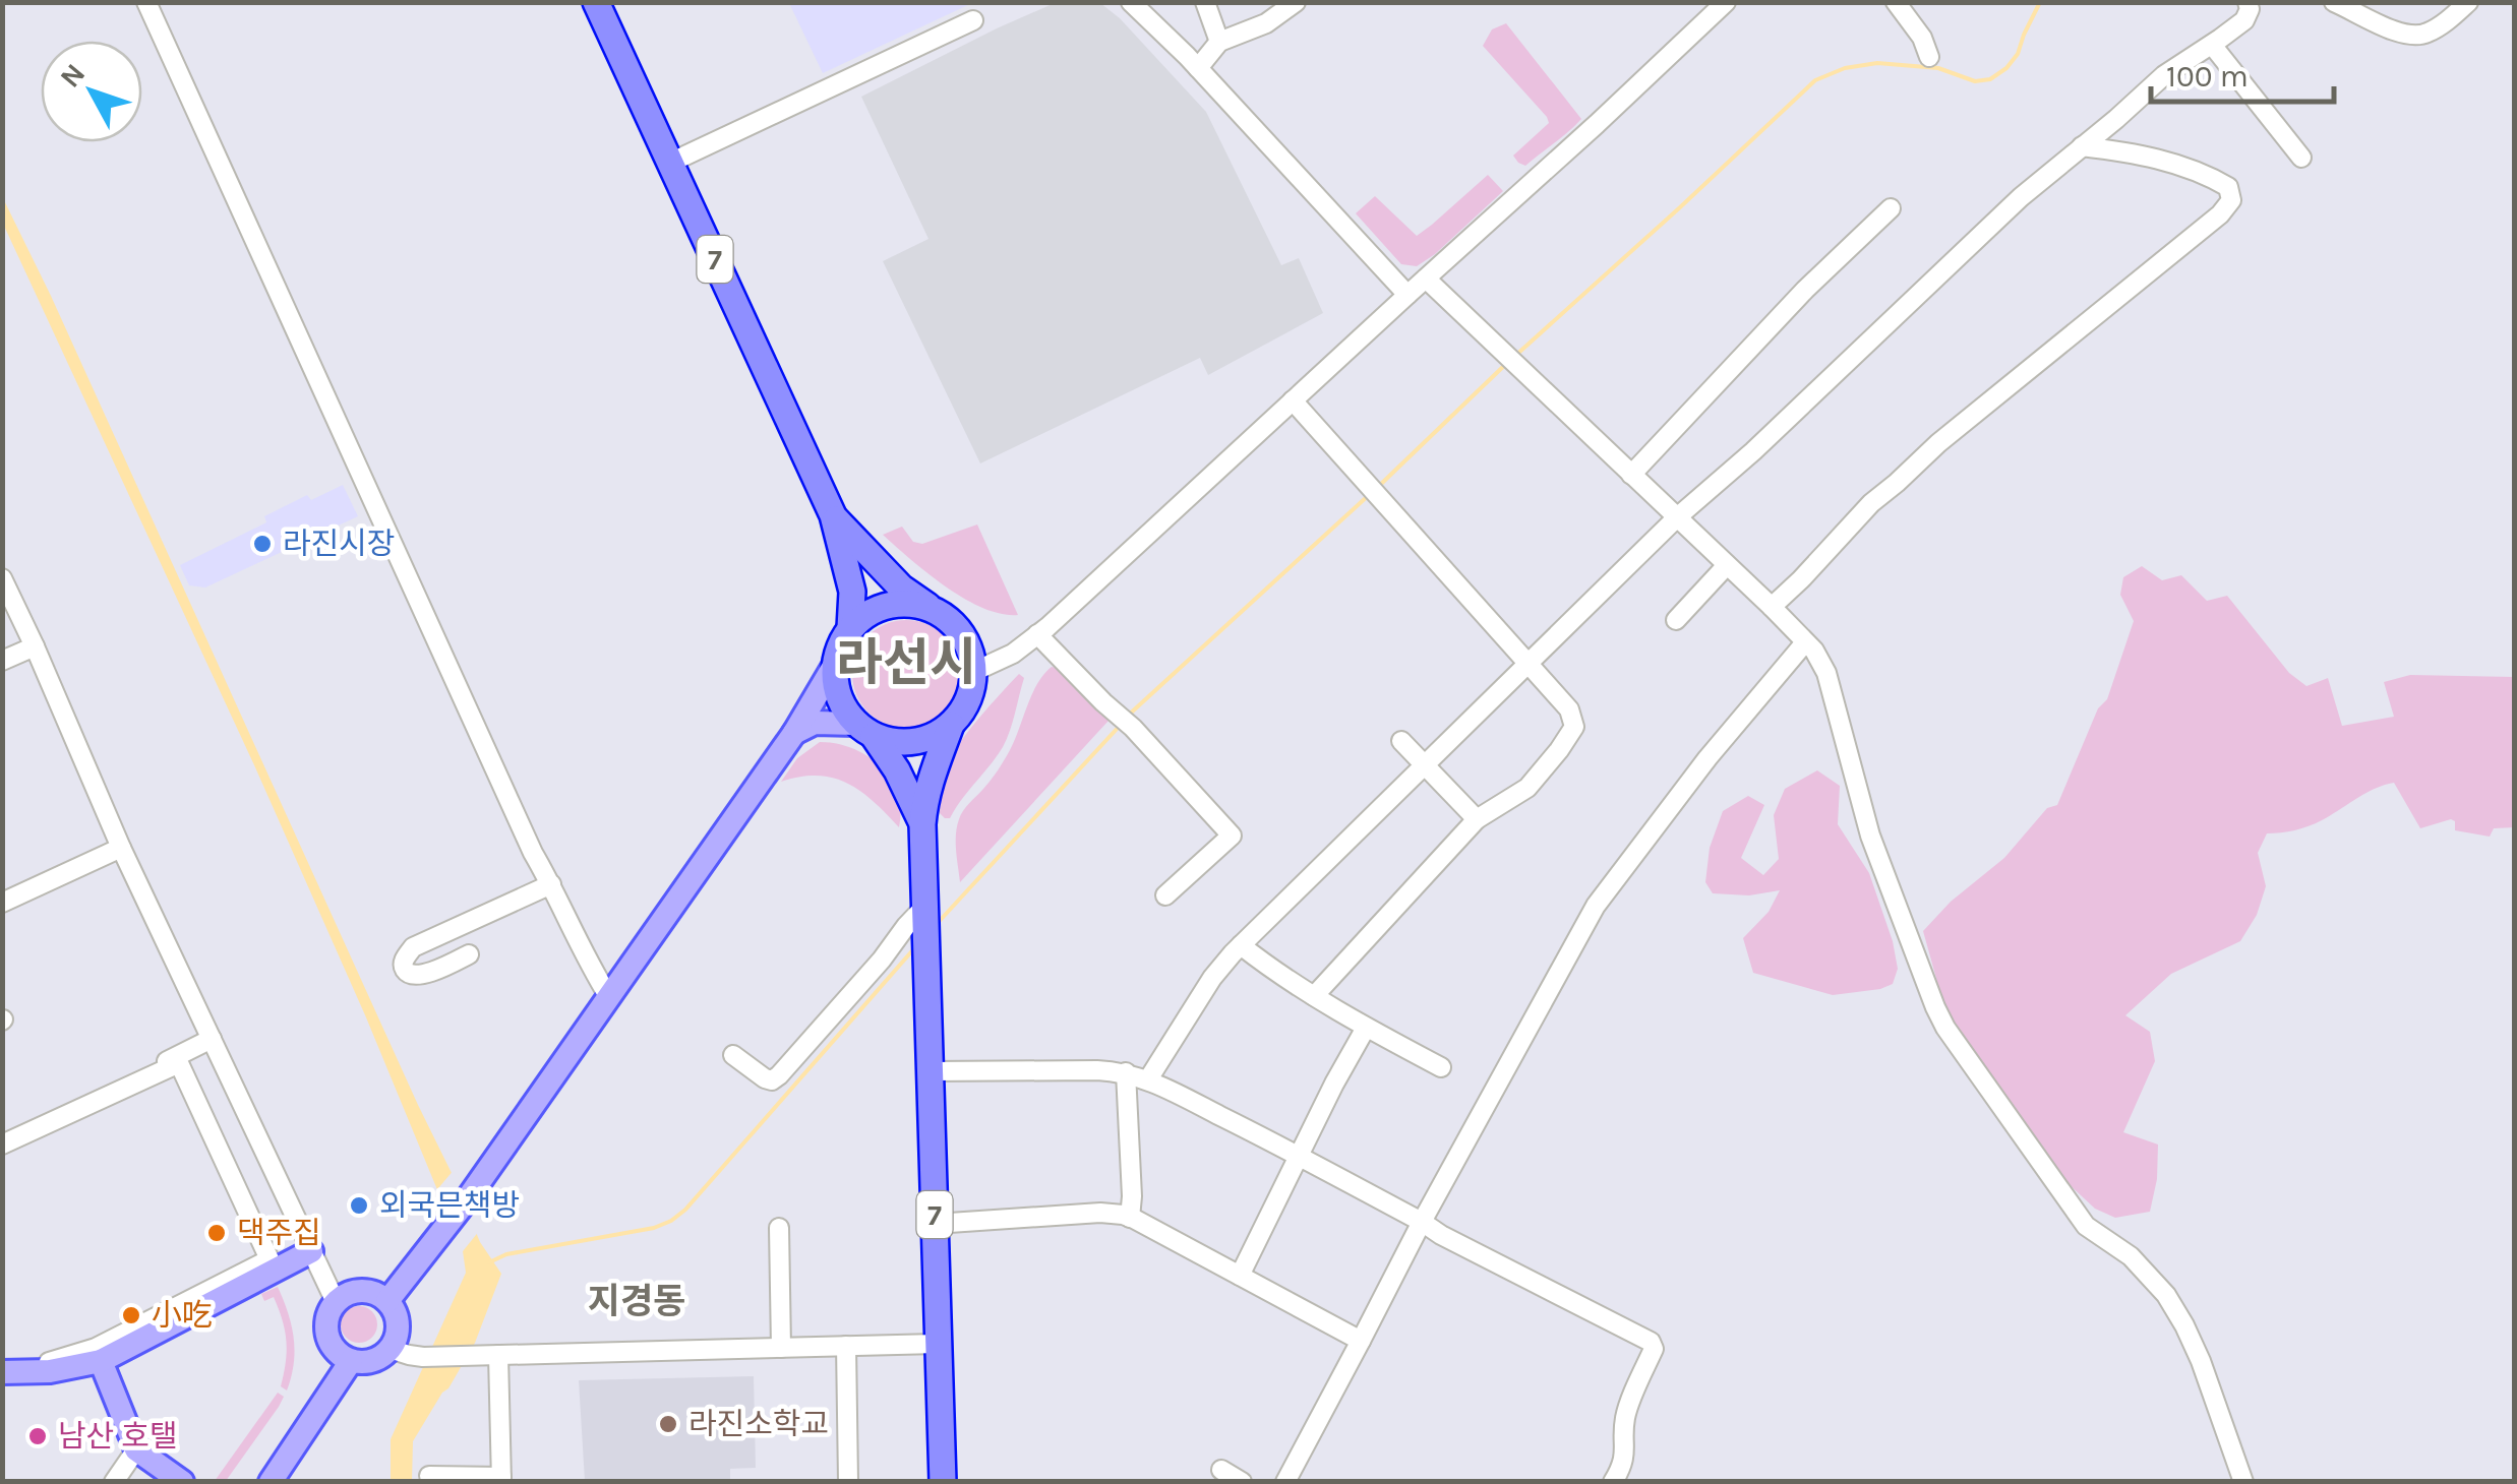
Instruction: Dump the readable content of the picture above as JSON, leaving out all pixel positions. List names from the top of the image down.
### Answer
{
  "streets": {
    "highway": ["7"]
  },
  "districts": ["라선시", "지경동"],
  "places": [
    "라진시장",
    "외국믄책방",
    "댁주집",
    "小吃",
    "라진소학교",
    "남산 호탤"
  ],
  "scale_bar": "100 m",
  "north": "top left"
}
